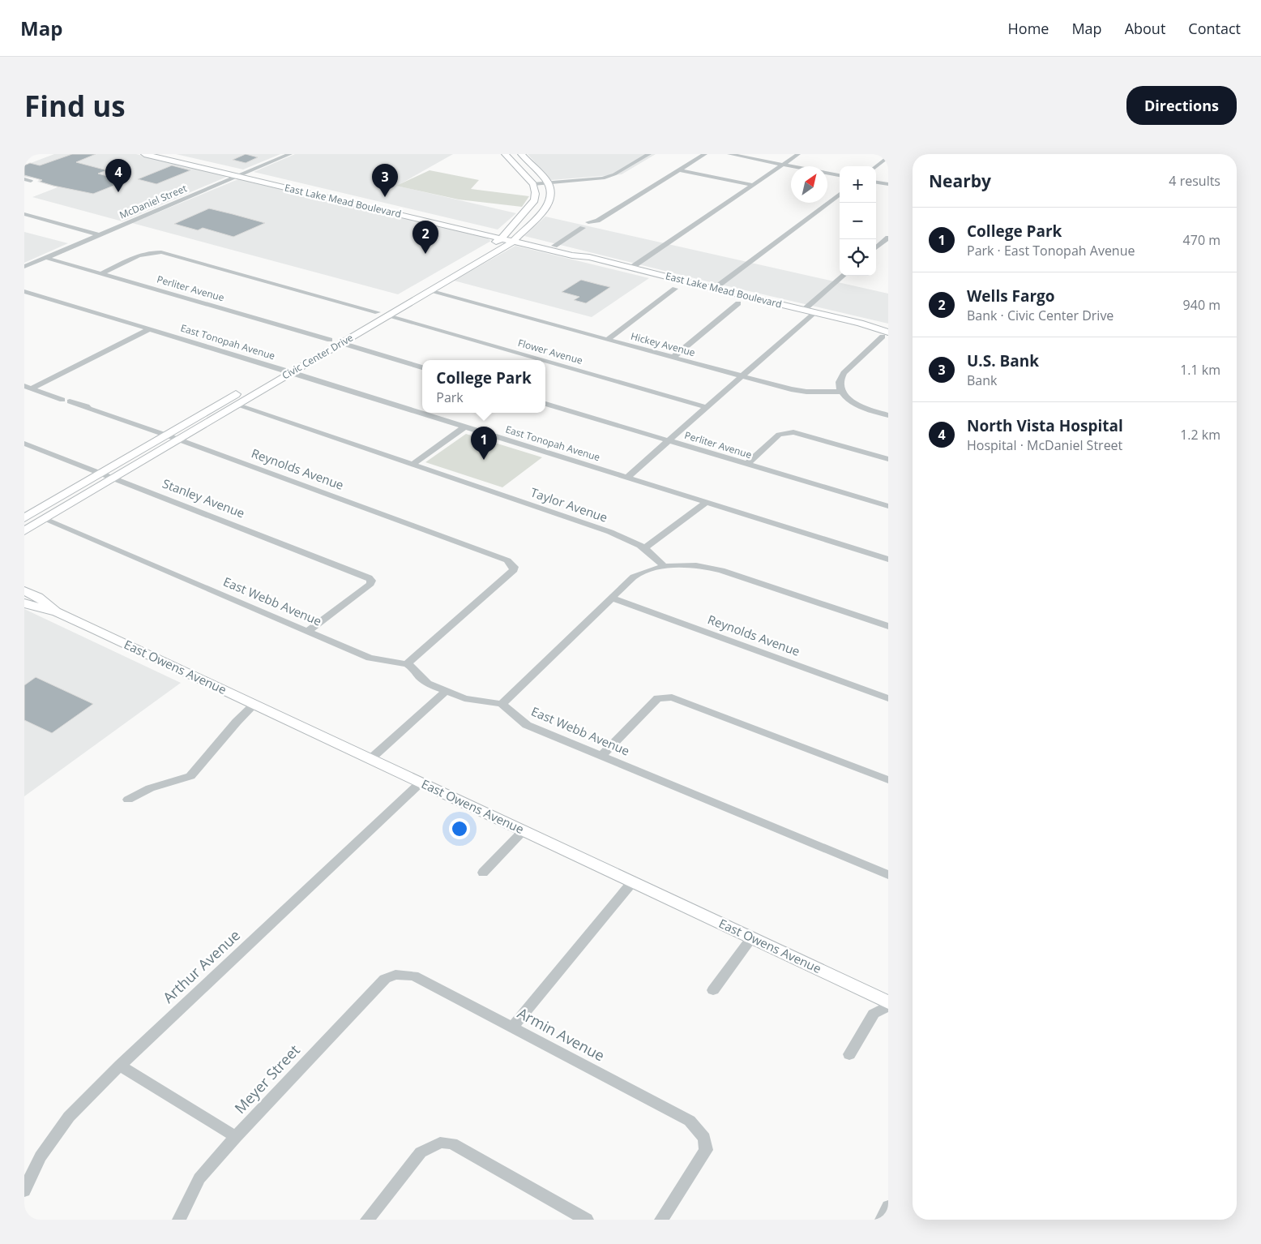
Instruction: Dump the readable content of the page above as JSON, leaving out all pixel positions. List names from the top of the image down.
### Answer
{
  "streets": {
    "main road": ["East Lake Mead Boulevard", "Civic Center Drive", "East Owens Avenue"],
    "street": [
      "McDaniel Street",
      "Perliter Avenue",
      "East Tonopah Avenue",
      "Hickey Avenue",
      "Flower Avenue",
      "Reynolds Avenue",
      "Stanley Avenue",
      "Taylor Avenue",
      "East Webb Avenue",
      "Arthur Avenue",
      "Armin Avenue",
      "Meyer Street"
    ]
  },
  "crossings": [
    ["East Lake Mead Boulevard", "McDaniel Street"],
    ["East Lake Mead Boulevard", "Civic Center Drive"],
    ["McDaniel Street", "Perliter Avenue"],
    ["Perliter Avenue", "Civic Center Drive"],
    ["East Tonopah Avenue", "Civic Center Drive"],
    ["Hickey Avenue", "Civic Center Drive"],
    ["Flower Avenue", "Civic Center Drive"],
    ["Civic Center Drive", "Reynolds Avenue"],
    ["Civic Center Drive", "Stanley Avenue"],
    ["Civic Center Drive", "Taylor Avenue"],
    ["Civic Center Drive", "East Webb Avenue"],
    ["Reynolds Avenue", "East Webb Avenue"],
    ["Stanley Avenue", "East Webb Avenue"],
    ["East Owens Avenue", "Arthur Avenue"],
    ["Armin Avenue", "Meyer Street"]
  ],
  "north": "top right",
  "page": {
    "header": "Map",
    "nav": [
      "Home",
      "Map",
      "About",
      "Contact"
    ],
    "buttons": "Directions",
    "title": "Find us",
    "heading": ["Nearby", "4 results"],
    "pins": [
      "4",
      "3",
      "2",
      "1"
    ],
    "map_buttons": ["+", "−"],
    "list": [
      {
        "mark": "1",
        "name": "College Park",
        "note": "Park · East Tonopah Avenue",
        "value": "470 m"
      },
      {
        "mark": "2",
        "name": "Wells Fargo",
        "note": "Bank · Civic Center Drive",
        "value": "940 m"
      },
      {
        "mark": "3",
        "name": "U.S. Bank",
        "note": "Bank",
        "value": "1.1 km"
      },
      {
        "mark": "4",
        "name": "North Vista Hospital",
        "note": "Hospital · McDaniel Street",
        "value": "1.2 km"
      }
    ],
    "popup": ["College Park", "Park"]
  }
}
